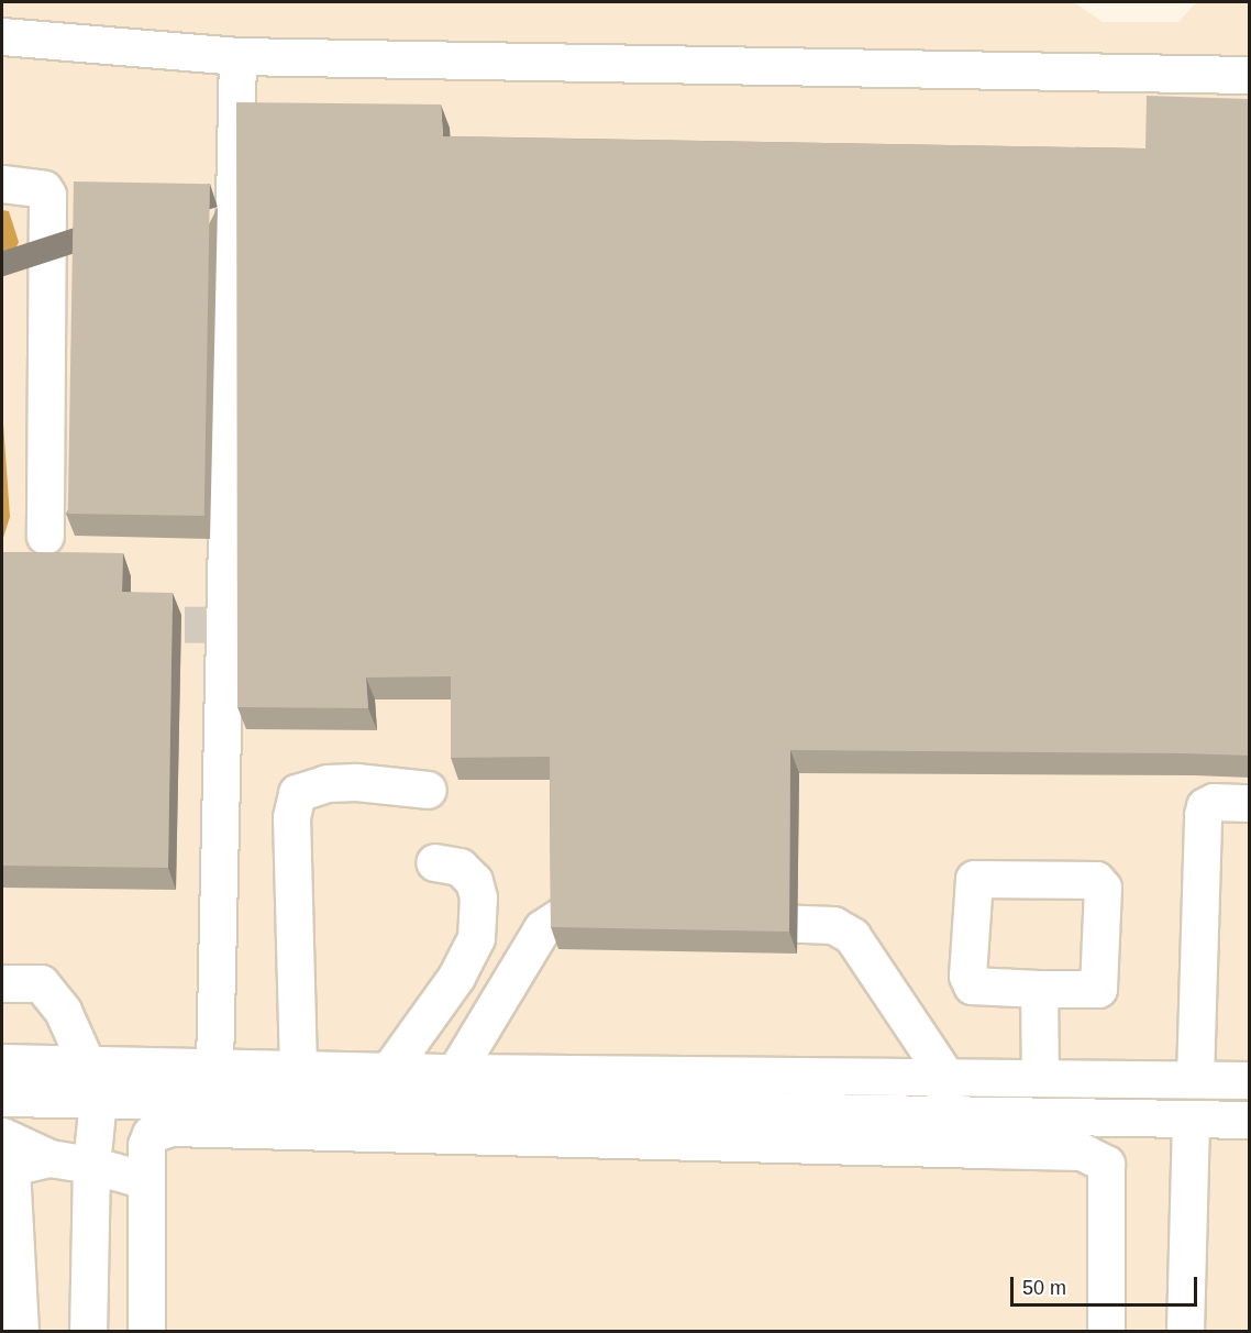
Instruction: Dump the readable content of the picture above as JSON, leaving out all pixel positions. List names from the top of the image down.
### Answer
{
  "scale_bar": "50 m"
}
